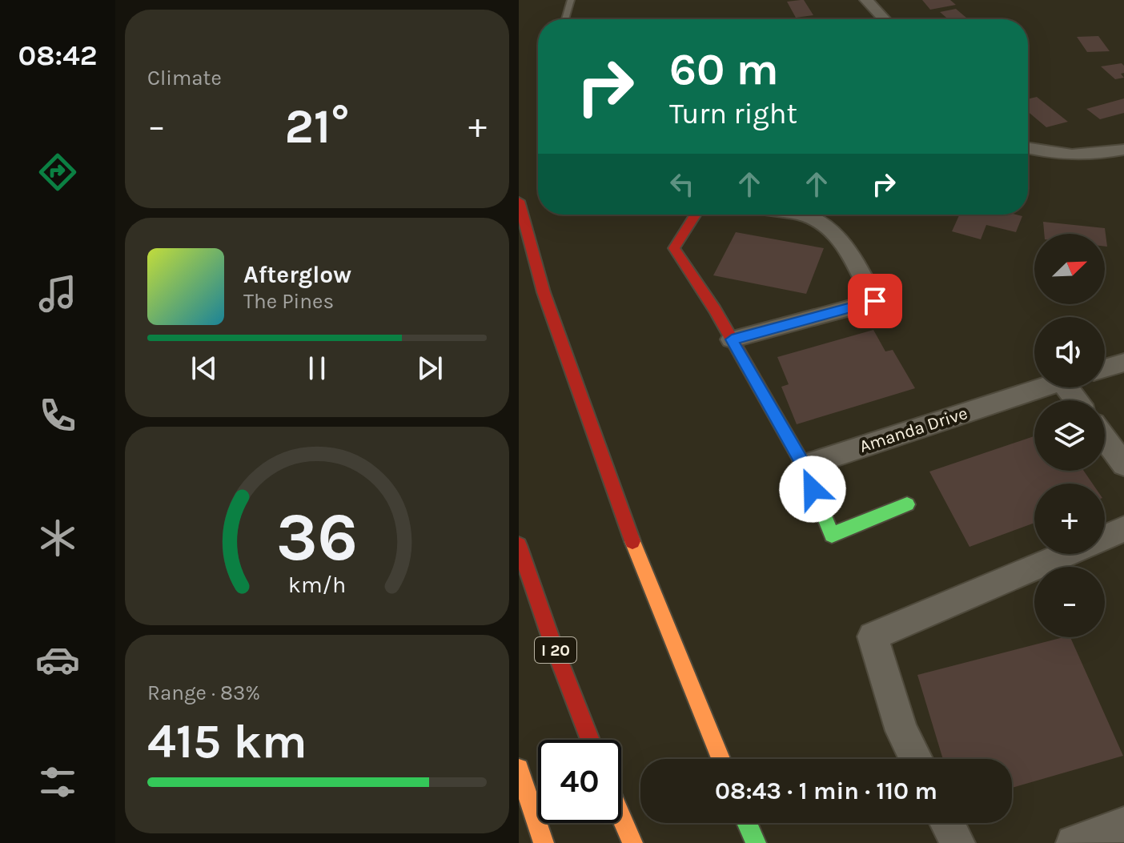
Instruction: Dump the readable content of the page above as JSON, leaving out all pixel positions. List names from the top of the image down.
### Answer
{
  "streets": {
    "main road": ["I 20"],
    "street": ["Amanda Drive"]
  },
  "north": "top right",
  "page": {
    "tabs": "08:42",
    "tile": [
      "Climate",
      ["Range · 83%", "415 km"]
    ],
    "turn": ["60 m", "Turn right"],
    "heat": ["−", "21°", "+"],
    "map_buttons": ["+", "−"],
    "song": ["Afterglow", "The Pines"],
    "limit": "40",
    "trip": "08:43 · 1 min · 110 m",
    "gauge": ["36", "km/h"]
  }
}
